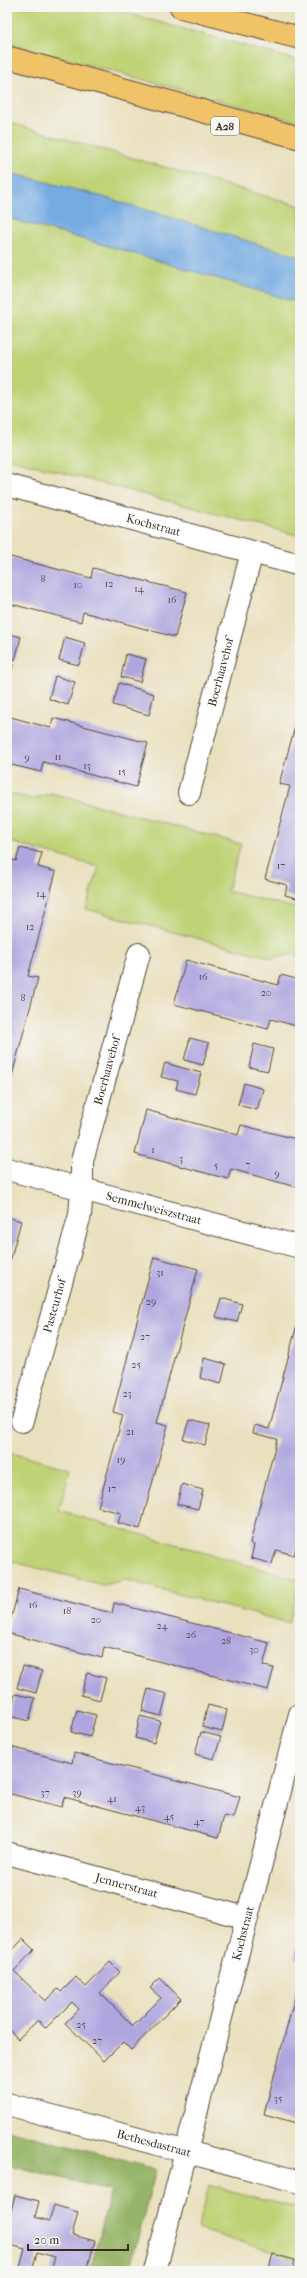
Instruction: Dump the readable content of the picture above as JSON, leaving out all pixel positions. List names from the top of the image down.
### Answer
{
  "streets": {
    "highway": ["A28"],
    "street": [
      "Kochstraat",
      "Boerhaavehof",
      "Semmelweiszstraat",
      "Pasteurhof",
      "Jennerstraat",
      "Bethesdastraat"
    ]
  },
  "crossings": [
    ["Kochstraat", "Boerhaavehof"],
    ["Kochstraat", "Jennerstraat"],
    ["Kochstraat", "Bethesdastraat"],
    ["Boerhaavehof", "Semmelweiszstraat"],
    ["Boerhaavehof", "Pasteurhof"],
    ["Semmelweiszstraat", "Pasteurhof"]
  ],
  "house_numbers": [
    "8",
    "12",
    "10",
    "14",
    "16",
    "11",
    "9",
    "13",
    "15",
    "17",
    "14",
    "12",
    "16",
    "20",
    "8",
    "1",
    "3",
    "7",
    "5",
    "9",
    "31",
    "29",
    "27",
    "25",
    "23",
    "21",
    "19",
    "17",
    "16",
    "18",
    "20",
    "24",
    "26",
    "28",
    "30",
    "37",
    "39",
    "41",
    "43",
    "45",
    "47",
    "25",
    "27",
    "35"
  ],
  "scale_bar": "20 m"
}
